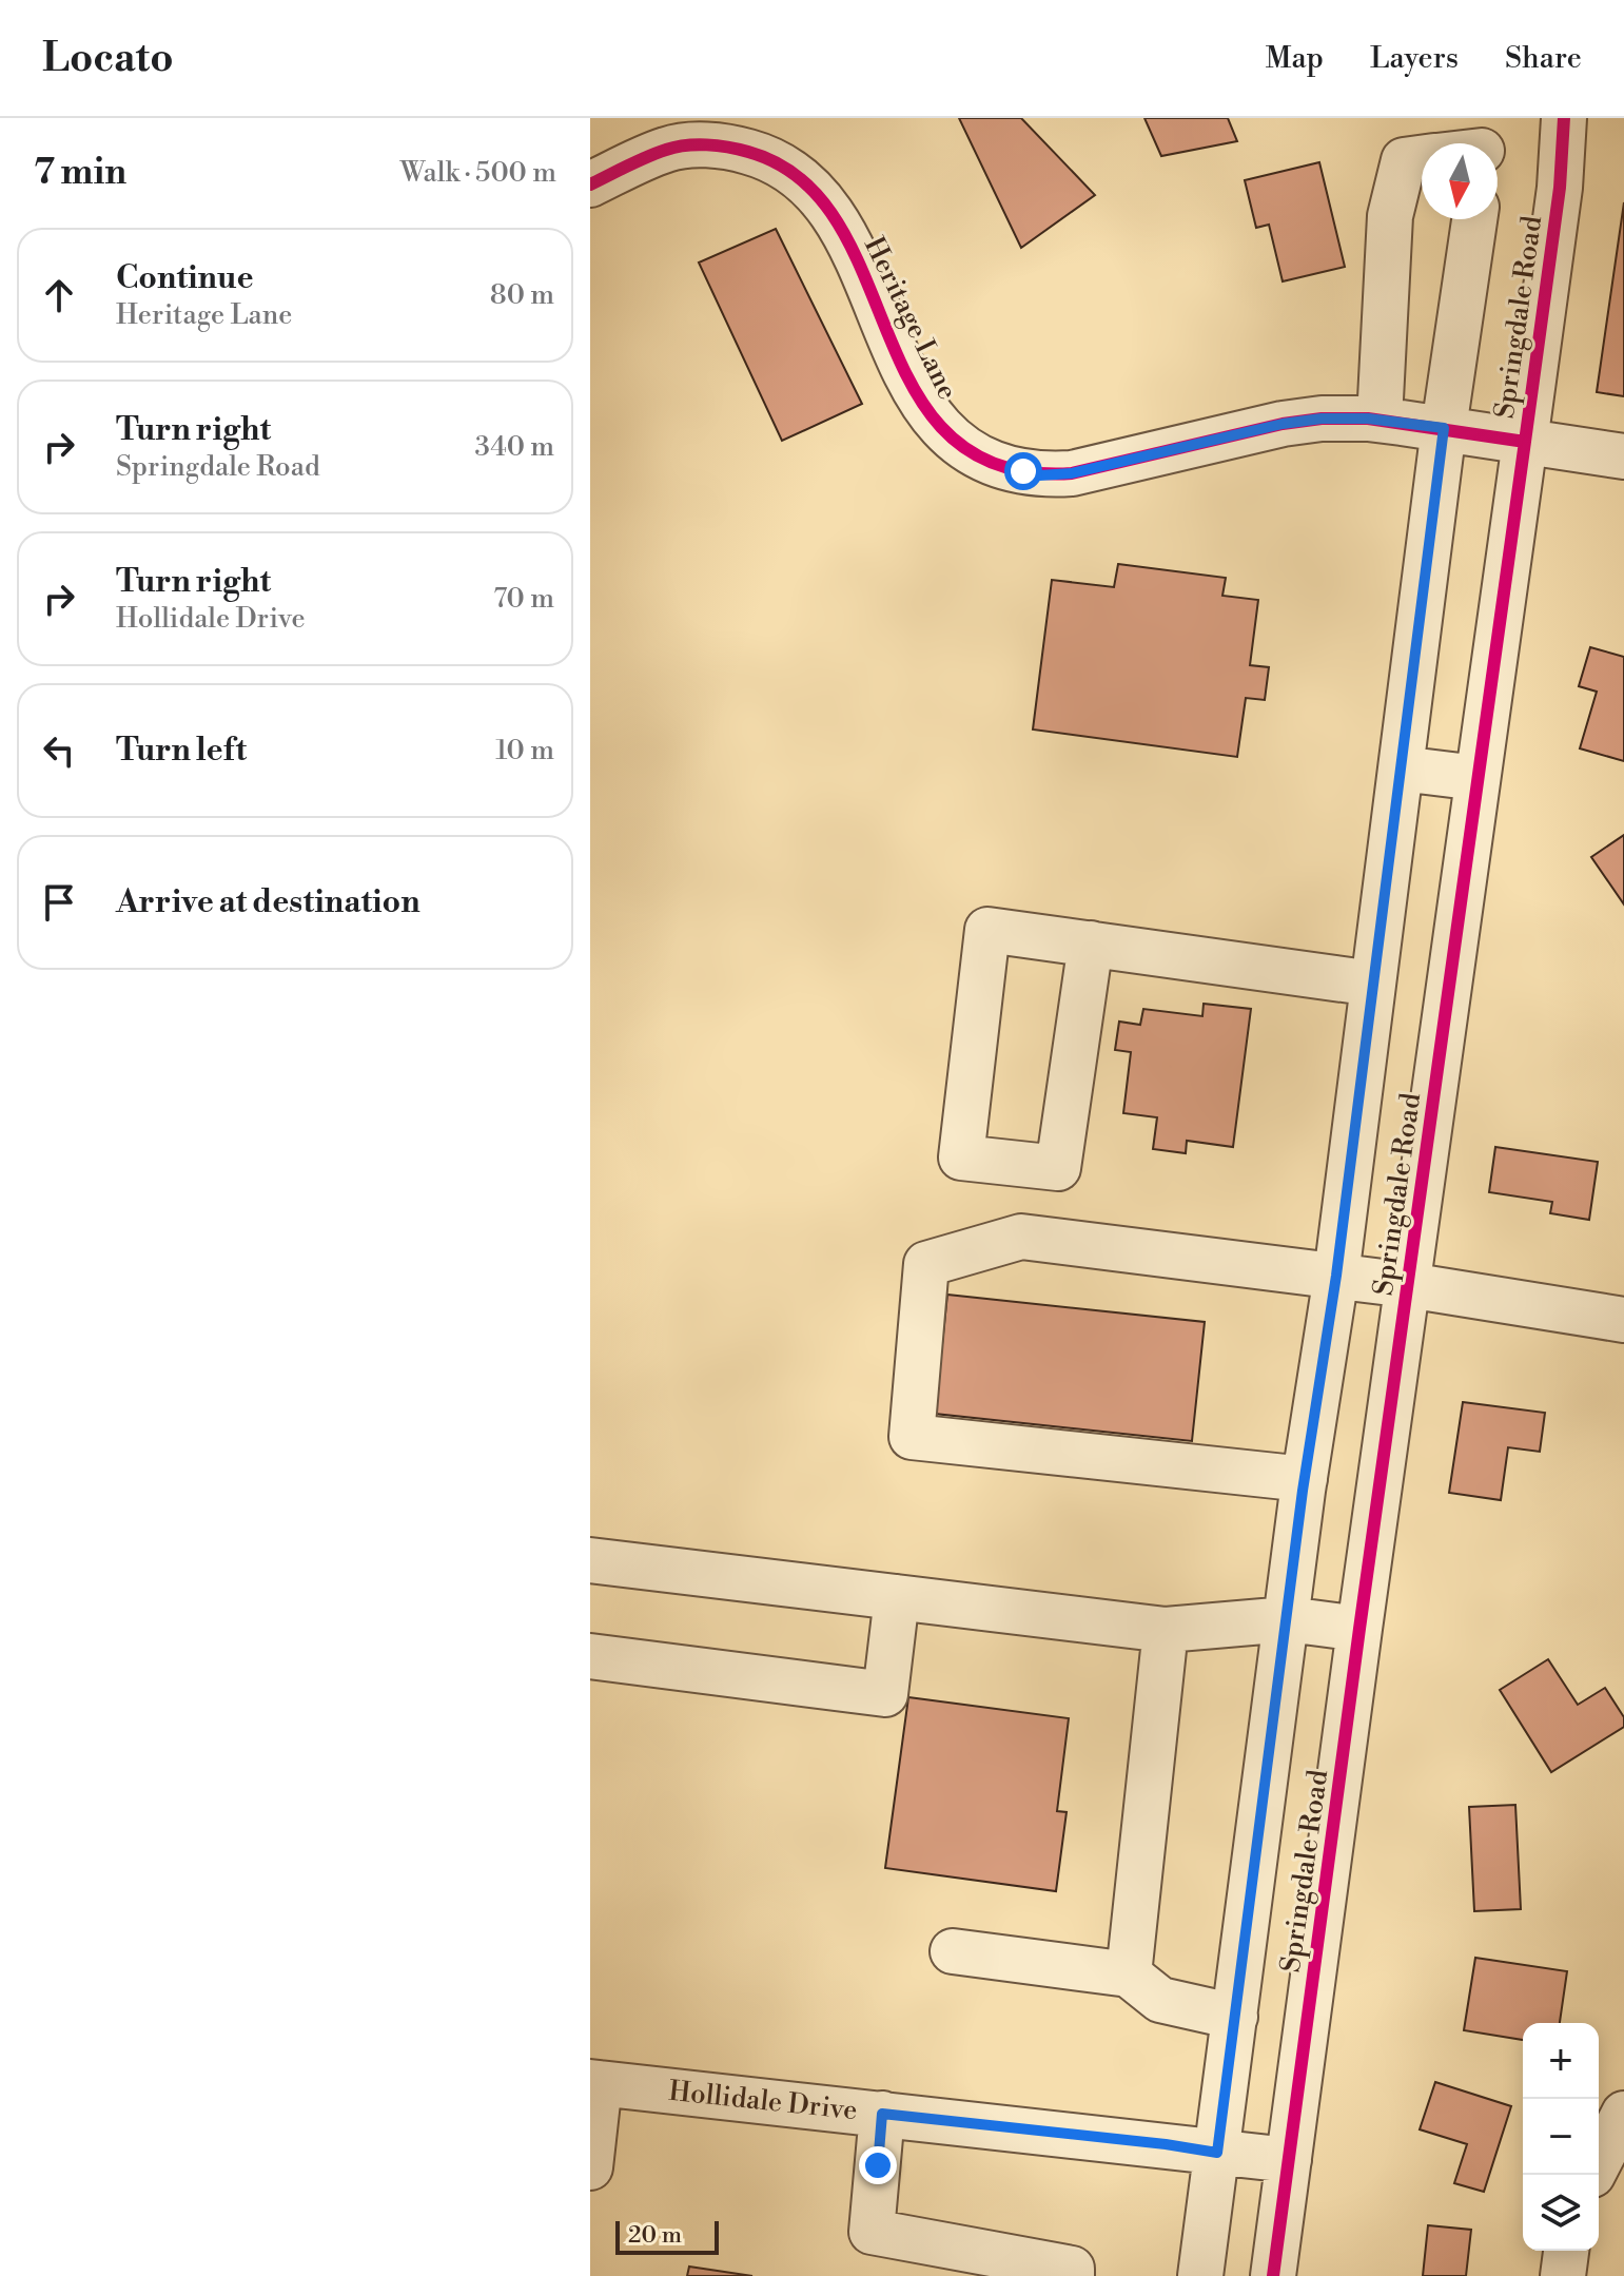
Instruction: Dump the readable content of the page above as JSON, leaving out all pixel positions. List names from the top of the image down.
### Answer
{
  "streets": {
    "street": ["Springdale Road", "Heritage Lane", "Hollidale Drive"]
  },
  "crossings": [
    ["Springdale Road", "Heritage Lane"],
    ["Springdale Road", "Hollidale Drive"]
  ],
  "scale_bar": "20 m",
  "north": "bottom",
  "page": {
    "header": "Locato",
    "nav": ["Map", "Layers", "Share"],
    "heading": ["7 min", "Walk · 500 m"],
    "list": [
      ["Continue", "Heritage Lane", "80 m"],
      ["Turn right", "Springdale Road", "340 m"],
      ["Turn right", "Hollidale Drive", "70 m"],
      ["Turn left", "10 m"],
      "Arrive at destination"
    ],
    "map_buttons": ["+", "−"],
    "scale": "20 m"
  }
}
